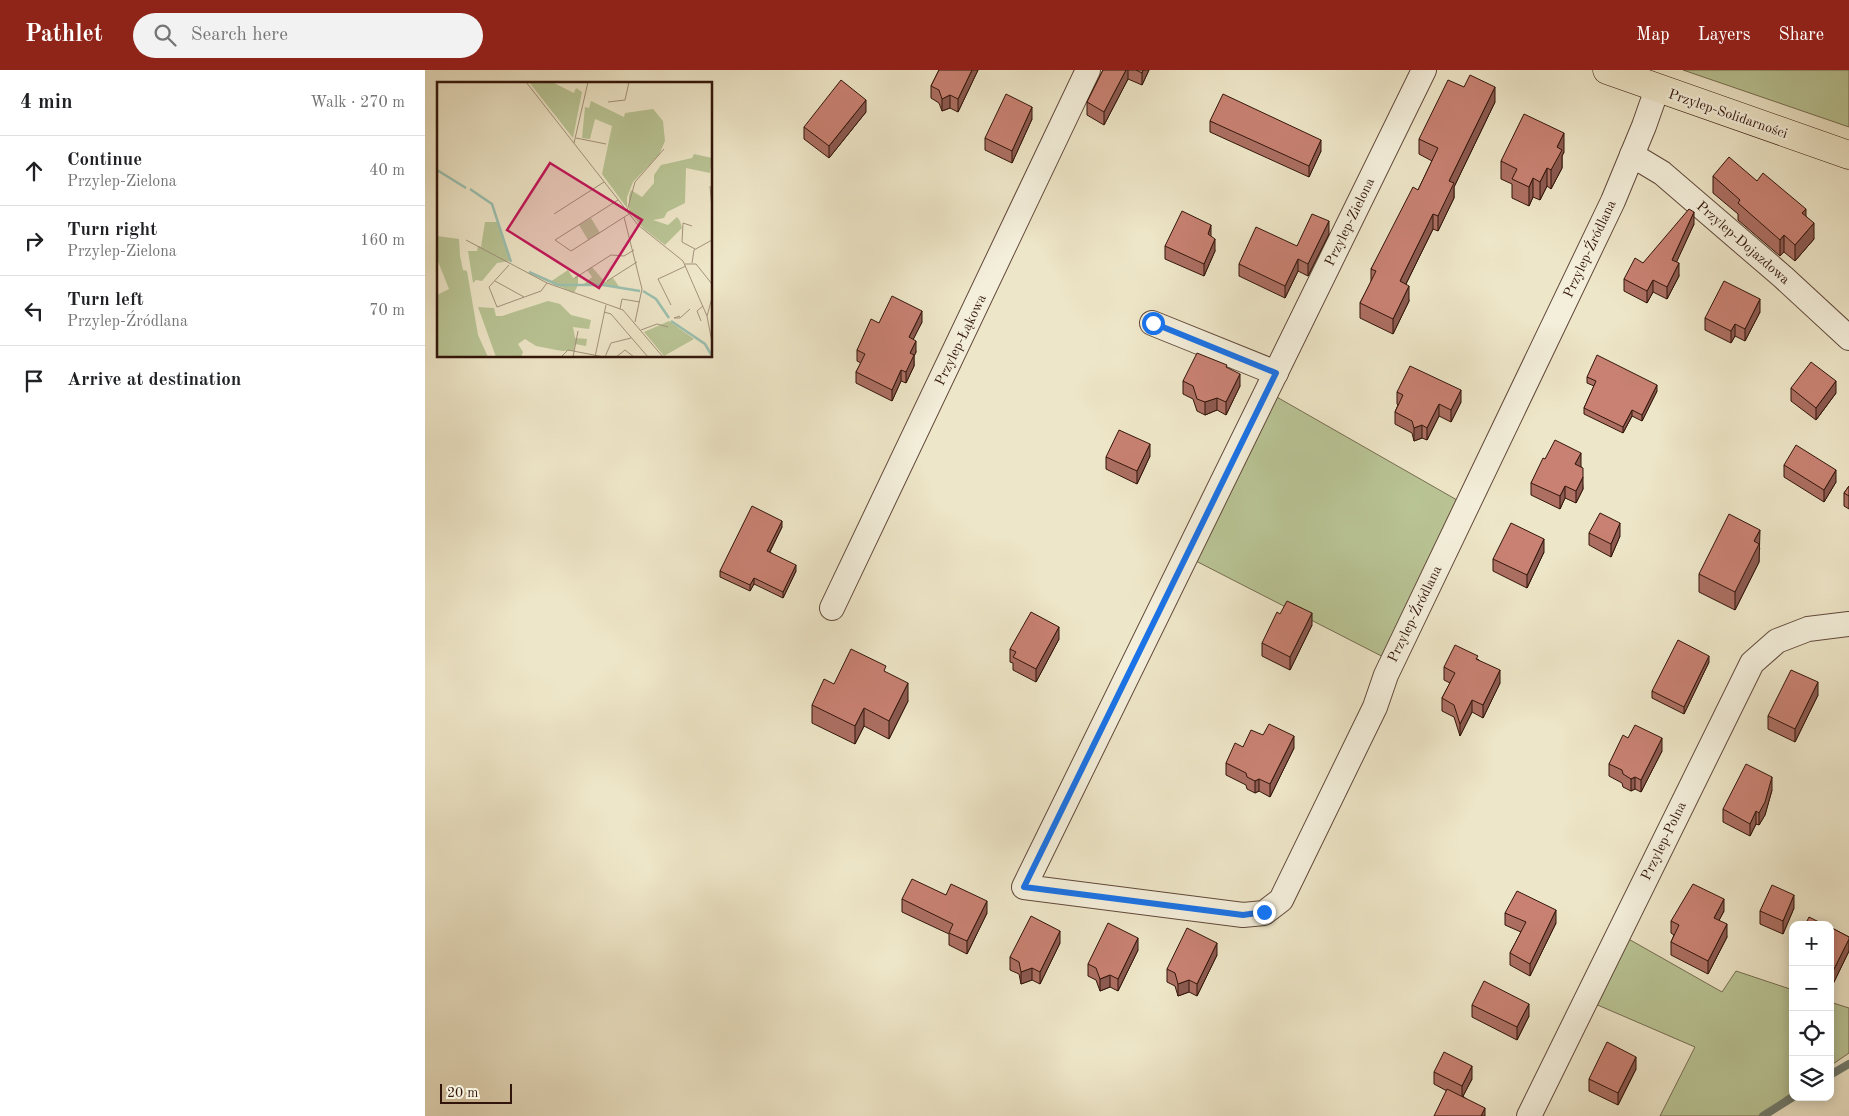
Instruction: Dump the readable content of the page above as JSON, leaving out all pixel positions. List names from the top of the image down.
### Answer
{
  "streets": {
    "main road": ["Przylep-Solidarności"],
    "street": [
      "Przylep-Zielona",
      "Przylep-Dojazdowa",
      "Przylep-Źródlana",
      "Przylep-Łąkowa",
      "Przylep-Polna"
    ]
  },
  "crossings": [
    ["Przylep-Solidarności", "Przylep-Źródlana"],
    ["Przylep-Zielona", "Przylep-Źródlana"],
    ["Przylep-Dojazdowa", "Przylep-Źródlana"]
  ],
  "scale_bar": "20 m",
  "page": {
    "header": "Pathlet",
    "search": "Search here",
    "nav": ["Map", "Layers", "Share"],
    "heading": ["4 min", "Walk · 270 m"],
    "list": [
      ["Continue", "Przylep-Zielona", "40 m"],
      ["Turn right", "Przylep-Zielona", "160 m"],
      ["Turn left", "Przylep-Źródlana", "70 m"],
      "Arrive at destination"
    ],
    "map_buttons": ["+", "−"],
    "scale": "20 m"
  }
}
